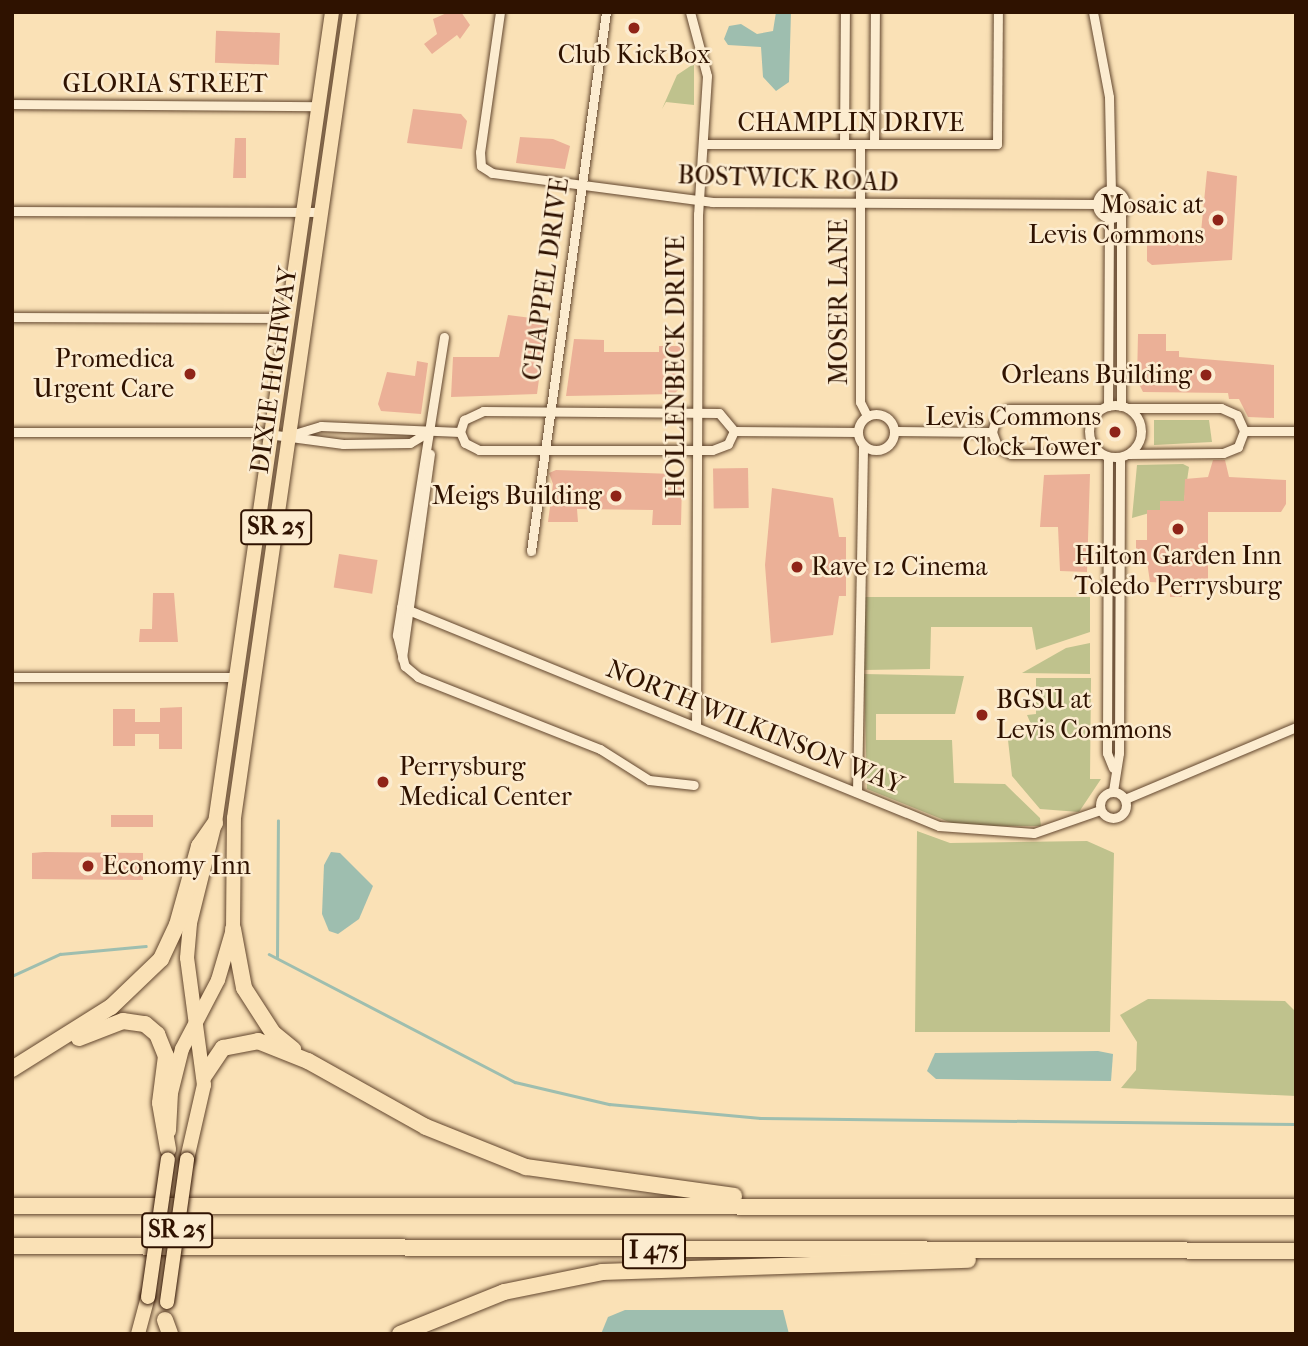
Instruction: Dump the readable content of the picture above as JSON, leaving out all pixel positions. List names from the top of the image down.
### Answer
{
  "streets": {
    "highway": ["I 475"],
    "main road": ["DIXIE HIGHWAY", "SR 25"],
    "street": [
      "GLORIA STREET",
      "CHAMPLIN DRIVE",
      "BOSTWICK ROAD",
      "CHAPPEL DRIVE",
      "MOSER LANE",
      "HOLLENBECK DRIVE",
      "NORTH WILKINSON WAY"
    ]
  },
  "crossings": [
    ["GLORIA STREET", "DIXIE HIGHWAY"],
    ["CHAMPLIN DRIVE", "MOSER LANE"],
    ["CHAMPLIN DRIVE", "HOLLENBECK DRIVE"],
    ["BOSTWICK ROAD", "CHAPPEL DRIVE"],
    ["BOSTWICK ROAD", "MOSER LANE"],
    ["BOSTWICK ROAD", "HOLLENBECK DRIVE"],
    ["HOLLENBECK DRIVE", "NORTH WILKINSON WAY"]
  ],
  "places": [
    "Club KickBox",
    "Mosaic at Levis Commons",
    "Promedica Urgent Care",
    "Orleans Building",
    "Levis Commons Clock Tower",
    "Meigs Building",
    "Hilton Garden Inn Toledo Perrysburg",
    "Rave 12 Cinema",
    "BGSU at Levis Commons",
    "Perrysburg Medical Center",
    "Economy Inn"
  ]
}
